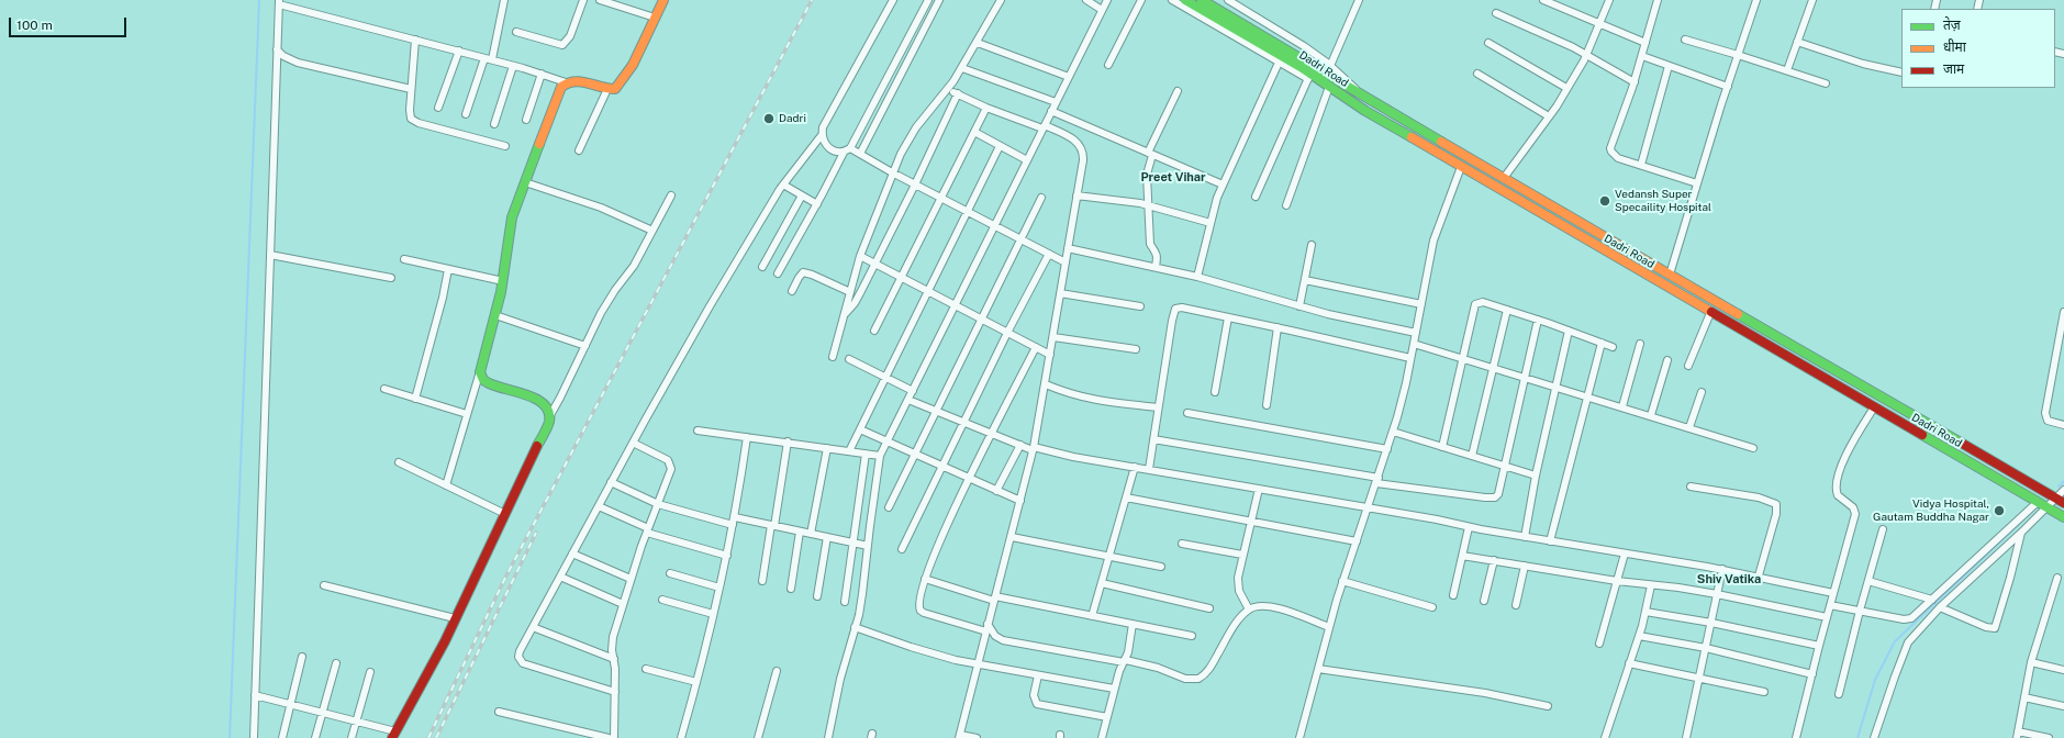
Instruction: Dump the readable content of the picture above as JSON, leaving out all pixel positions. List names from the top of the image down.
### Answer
{
  "streets": {
    "street": ["Dadri Road"]
  },
  "districts": ["Preet Vihar", "Shiv Vatika"],
  "places": ["Dadri", "Vedansh Super Specaility Hospital", "Vidya Hospital, Gautam Buddha Nagar"],
  "legend": ["तेज़", "धीमा", "जाम"],
  "scale_bar": "100 m"
}
